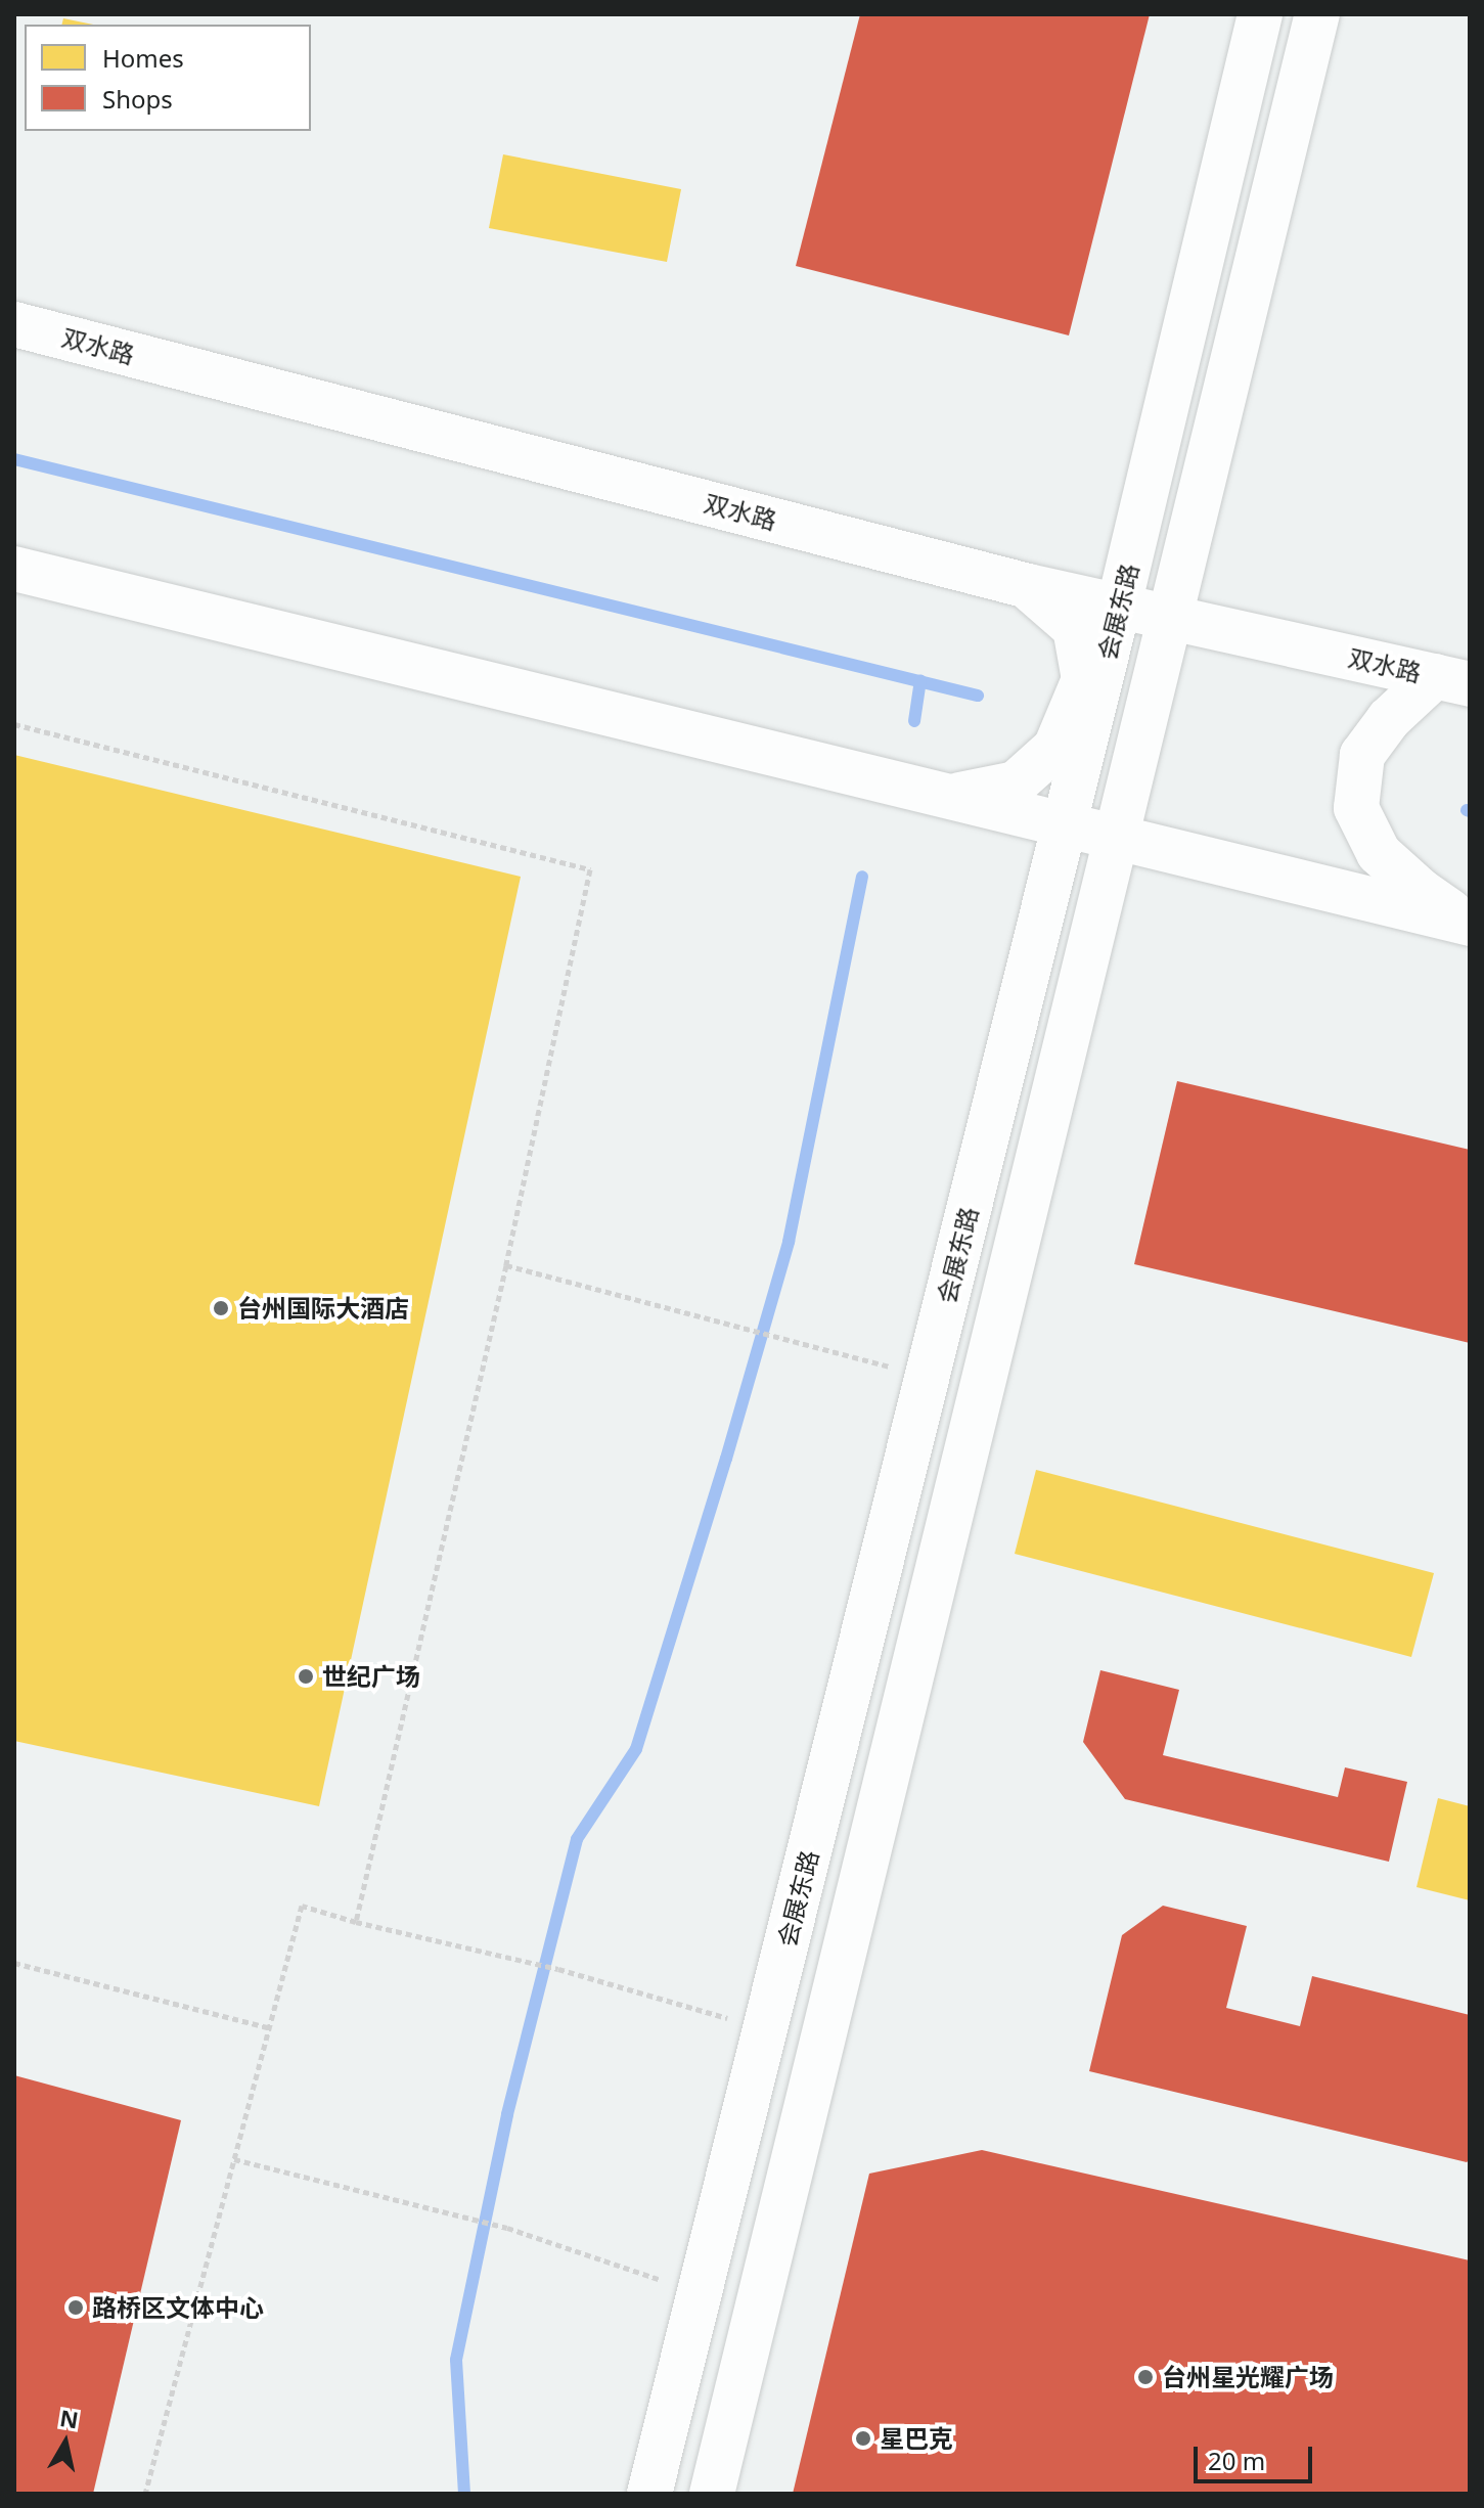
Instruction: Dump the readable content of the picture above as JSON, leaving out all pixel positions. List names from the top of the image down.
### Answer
{
  "streets": {
    "main road": ["双水路", "会展东路"]
  },
  "crossings": [
    ["双水路", "会展东路"]
  ],
  "places": [
    "台州国际大酒店",
    "世纪广场",
    "路桥区文体中心",
    "台州星光耀广场",
    "星巴克"
  ],
  "legend": ["Homes", "Shops"],
  "scale_bar": "20 m",
  "north": "top"
}
